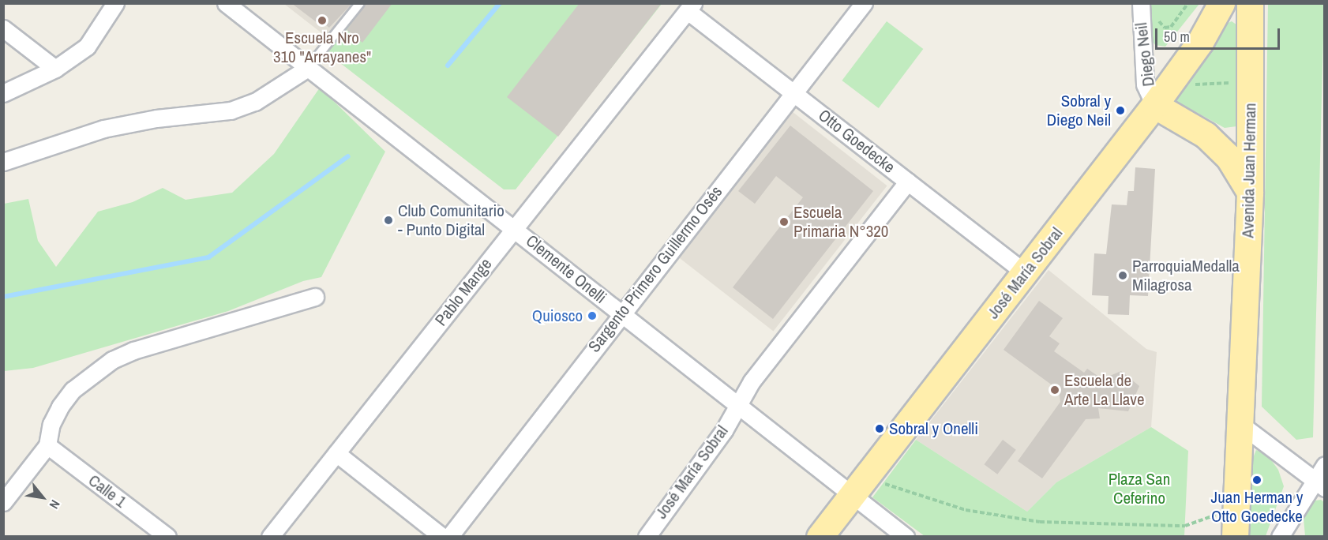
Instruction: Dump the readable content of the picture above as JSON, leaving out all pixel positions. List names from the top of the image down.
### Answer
{
  "streets": {
    "main road": ["Avenida Juan Herman", "José María Sobral"],
    "street": [
      "Diego Neil",
      "Otto Goedecke",
      "Clemente Onelli",
      "Sargento Primero Guillermo Osés",
      "Pablo Mange",
      "Calle 1"
    ]
  },
  "crossings": [
    ["Diego Neil", "José María Sobral"],
    ["Otto Goedecke", "Sargento Primero Guillermo Osés"],
    ["Otto Goedecke", "José María Sobral"],
    ["Otto Goedecke", "Pablo Mange"],
    ["Clemente Onelli", "Sargento Primero Guillermo Osés"],
    ["Clemente Onelli", "José María Sobral"],
    ["Clemente Onelli", "Pablo Mange"]
  ],
  "parks": ["Plaza San Ceferino"],
  "places": [
    "Escuela Nro 310 \"Arrayanes\"",
    "Sobral y Diego Neil",
    "Club Comunitario - Punto Digital",
    "Escuela Primaria N°320",
    "ParroquiaMedalla Milagrosa",
    "Quiosco",
    "Escuela de Arte La Llave",
    "Sobral y Onelli",
    "Juan Herman y Otto Goedecke"
  ],
  "scale_bar": "50 m",
  "north": "bottom right"
}
